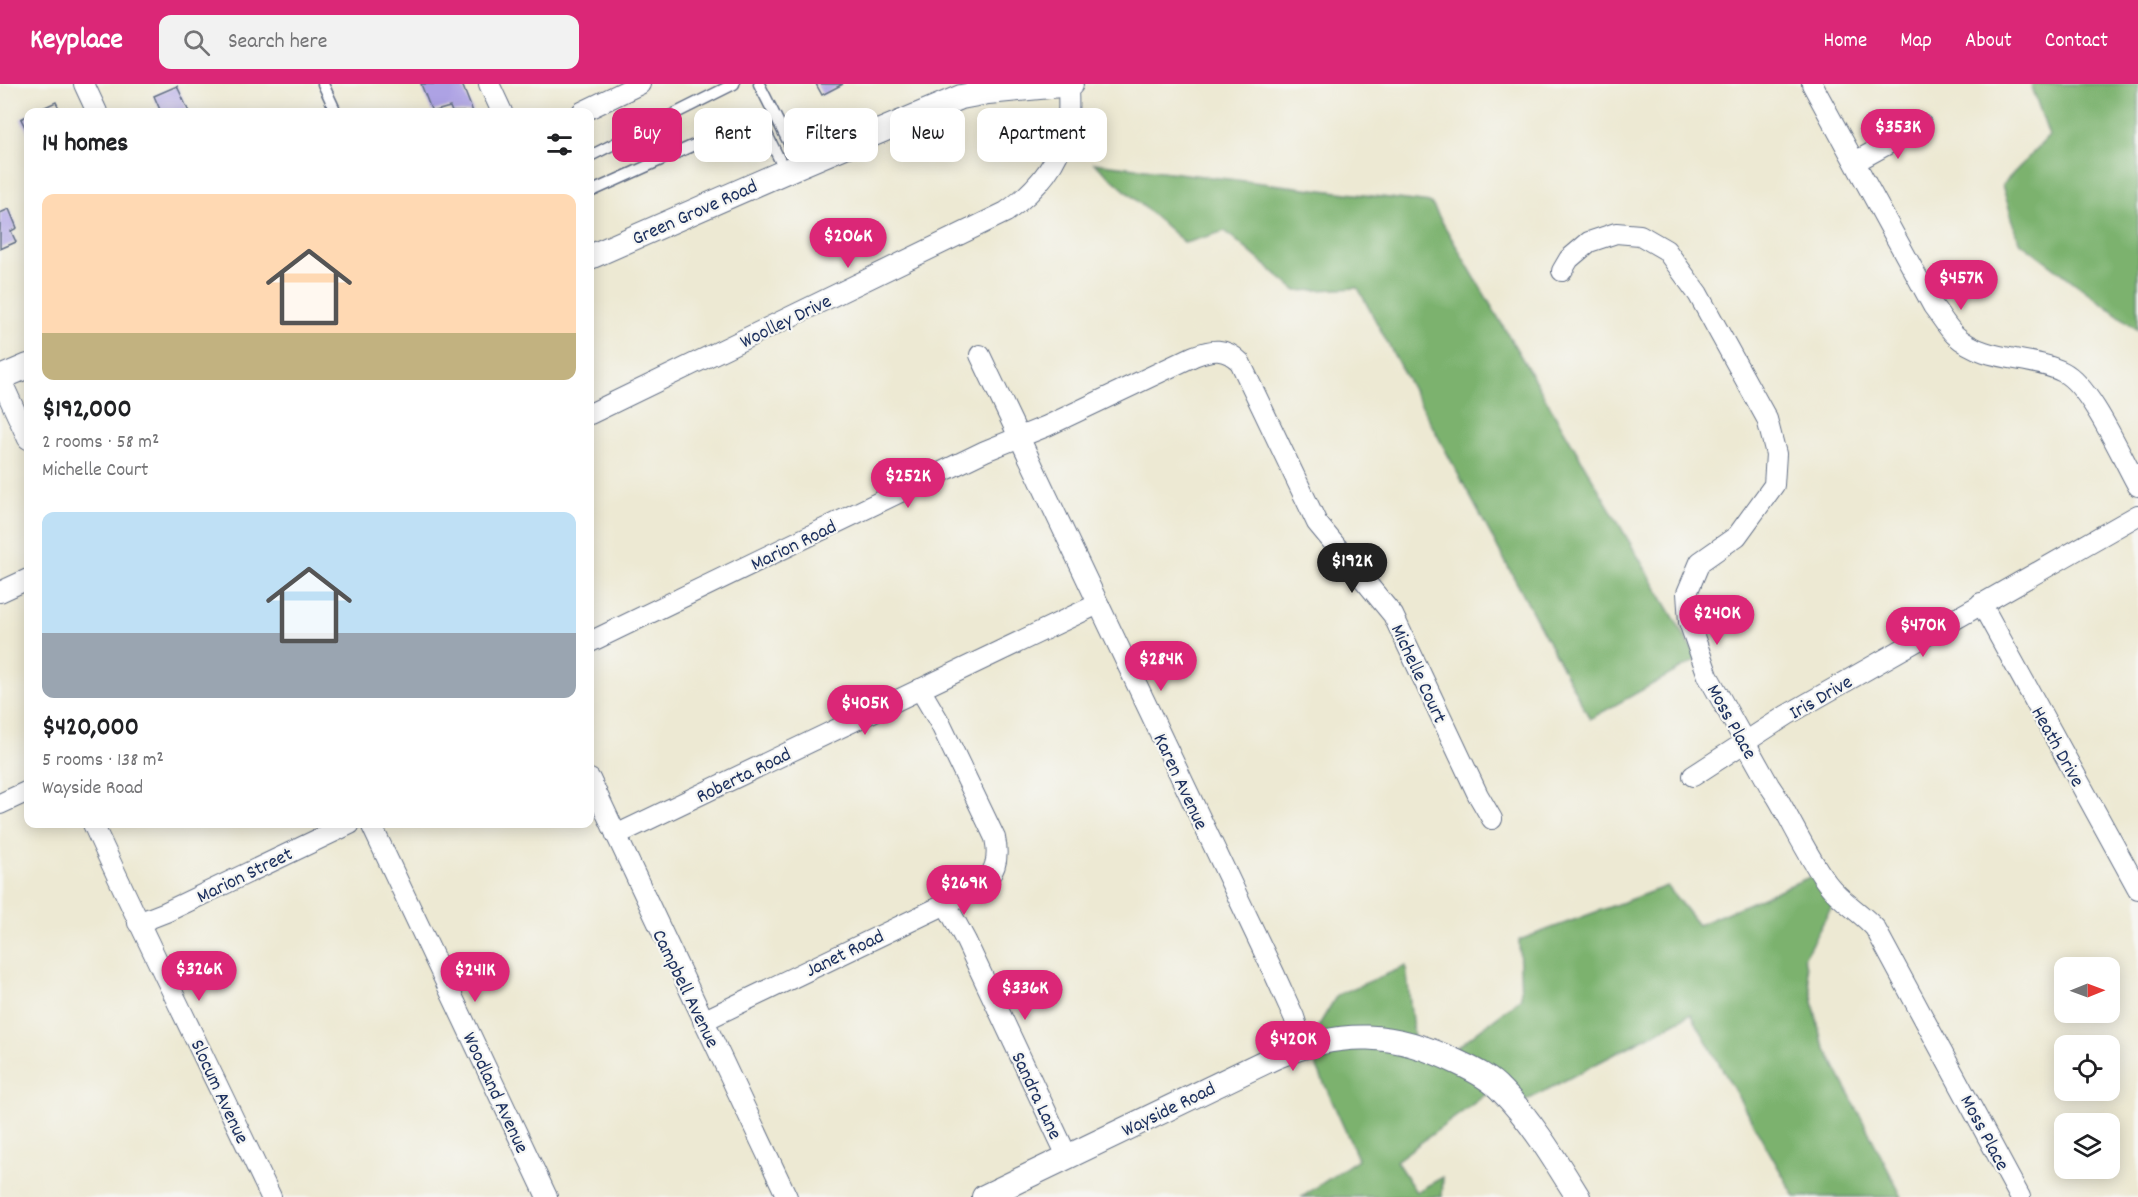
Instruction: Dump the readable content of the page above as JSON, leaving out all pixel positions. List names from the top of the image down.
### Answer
{
  "streets": {
    "street": [
      "Green Grove Road",
      "Woolley Drive",
      "Marion Road",
      "Michelle Court",
      "Iris Drive",
      "Moss Place",
      "Heath Drive",
      "Roberta Road",
      "Karen Avenue",
      "Marion Street",
      "Janet Road",
      "Campbell Avenue",
      "Slocum Avenue",
      "Woodland Avenue",
      "Sandra Lane",
      "Wayside Road"
    ]
  },
  "crossings": [
    ["Green Grove Road", "Woolley Drive"],
    ["Marion Road", "Michelle Court"],
    ["Marion Road", "Karen Avenue"],
    ["Iris Drive", "Moss Place"],
    ["Iris Drive", "Heath Drive"],
    ["Roberta Road", "Karen Avenue"],
    ["Roberta Road", "Janet Road"],
    ["Roberta Road", "Campbell Avenue"],
    ["Karen Avenue", "Wayside Road"],
    ["Marion Street", "Slocum Avenue"],
    ["Janet Road", "Campbell Avenue"],
    ["Janet Road", "Sandra Lane"],
    ["Sandra Lane", "Wayside Road"]
  ],
  "north": "right",
  "page": {
    "header": "Keyplace",
    "search": "Search here",
    "nav": [
      "Home",
      "Map",
      "About",
      "Contact"
    ],
    "chip": [
      "Buy",
      "Rent",
      "Filters",
      "New",
      "Apartment"
    ],
    "heading": "14 homes",
    "price": [
      "$353K",
      "$206K",
      "$457K",
      "$252K",
      "$192K",
      "$240K",
      "$470K",
      "$284K",
      "$405K",
      "$269K",
      "$326K",
      "$241K",
      "$336K",
      "$420K"
    ],
    "list": [
      {
        "name": "$192,000",
        "note": "2 rooms · 58 m² · Michelle Court"
      },
      {
        "name": "$420,000",
        "note": "5 rooms · 138 m² · Wayside Road"
      }
    ]
  }
}
